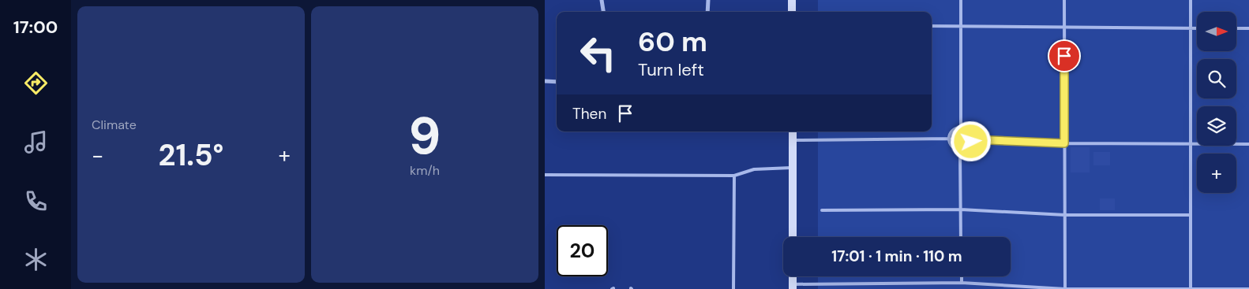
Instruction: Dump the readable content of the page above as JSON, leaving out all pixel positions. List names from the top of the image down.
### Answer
{
  "north": "right",
  "page": {
    "tabs": "17:00",
    "tile": [
      "Climate",
      ["9", "km/h"]
    ],
    "map_buttons": "+",
    "turn": ["60 m", "Turn left"],
    "then": "Then",
    "heat": ["−", "21.5°", "+"],
    "limit": "20",
    "trip": "17:01 · 1 min · 110 m"
  }
}
